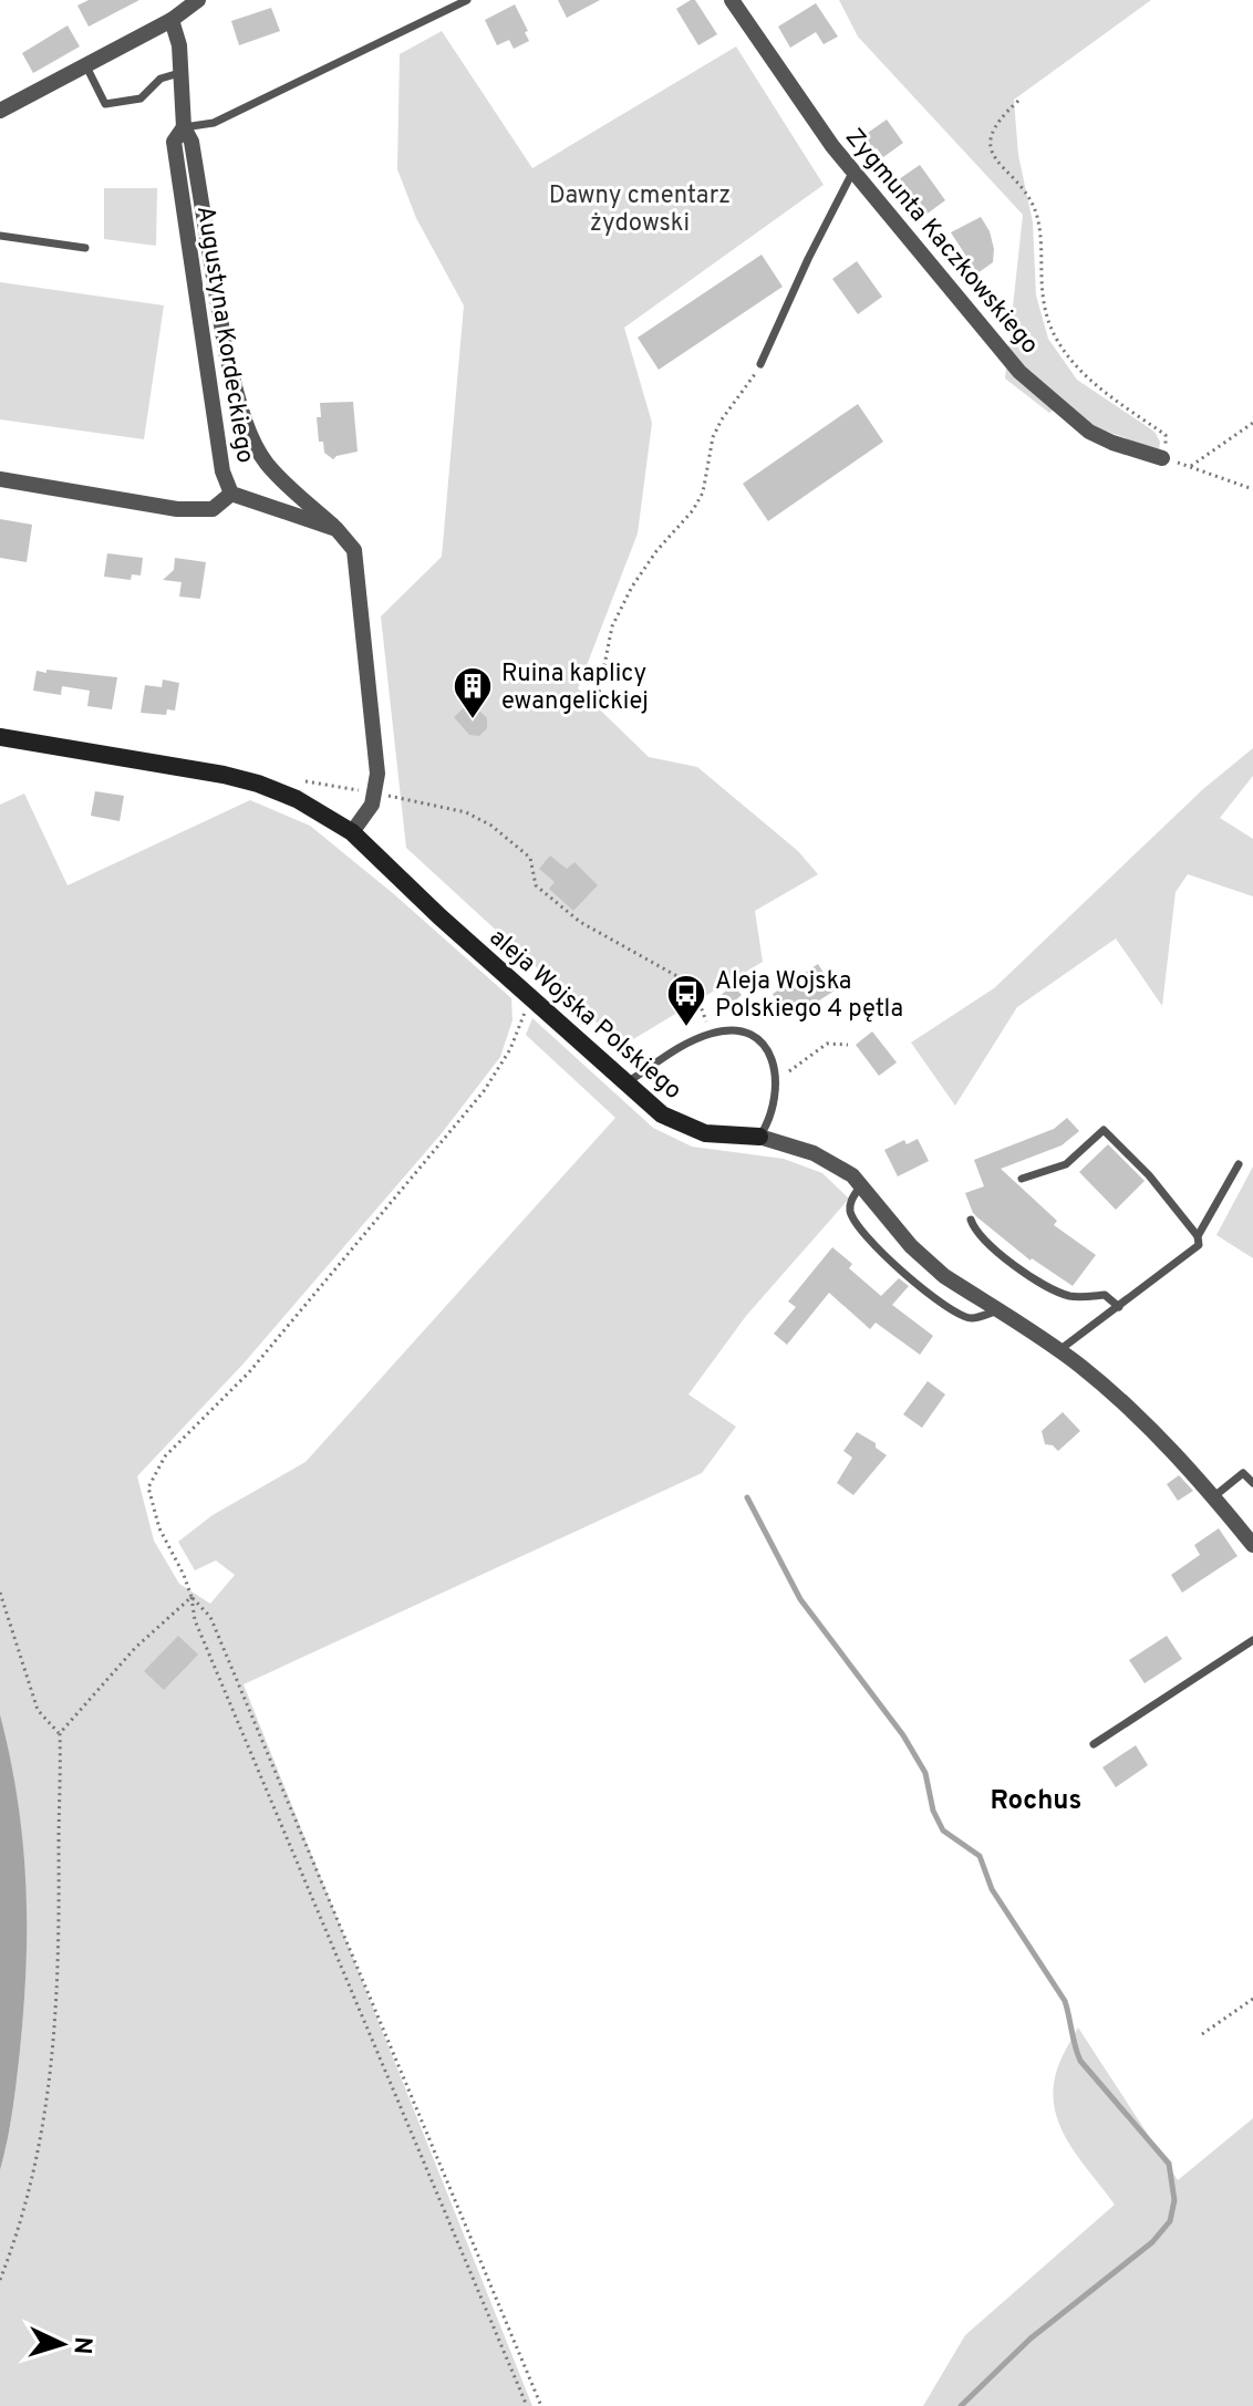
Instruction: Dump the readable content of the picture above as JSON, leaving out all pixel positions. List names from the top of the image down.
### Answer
{
  "streets": {
    "street": ["Zygmunta Kaczkowskiego", "Augustyna Kordeckiego", "aleja Wojska Polskiego"]
  },
  "districts": ["Rochus"],
  "parks": ["Dawny cmentarz żydowski"],
  "places": {
    "building": ["Ruina kaplicy ewangelickiej"],
    "bus stop": ["Aleja Wojska Polskiego 4 pętla"]
  },
  "north": "right"
}
